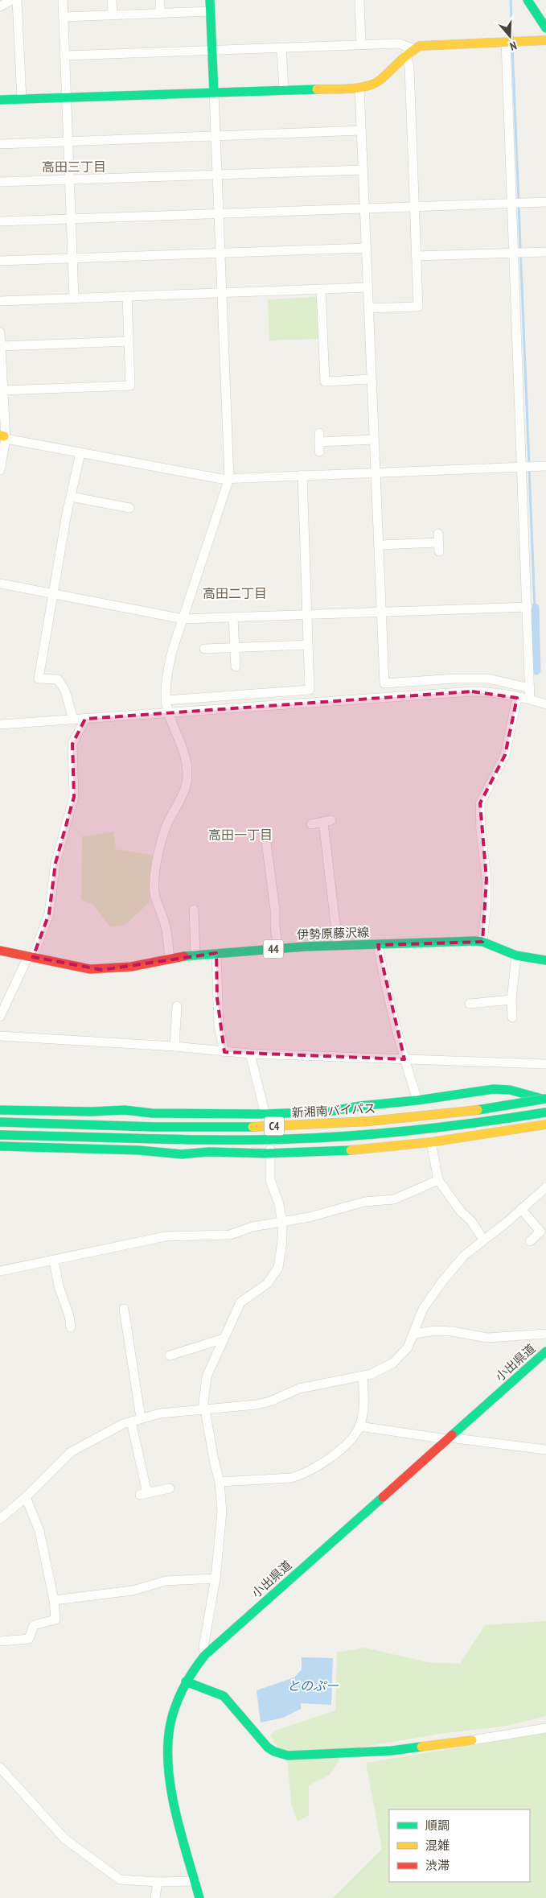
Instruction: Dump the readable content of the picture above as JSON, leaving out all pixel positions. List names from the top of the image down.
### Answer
{
  "streets": {
    "main road": [
      "伊勢原藤沢線",
      "44",
      "新湘南バイパス",
      "C4",
      "小出県道"
    ]
  },
  "districts": ["高田三丁目", "高田二丁目", "高田一丁目"],
  "water": ["とのぷー"],
  "legend": ["順調", "混雑", "渋滞"],
  "north": "bottom"
}
